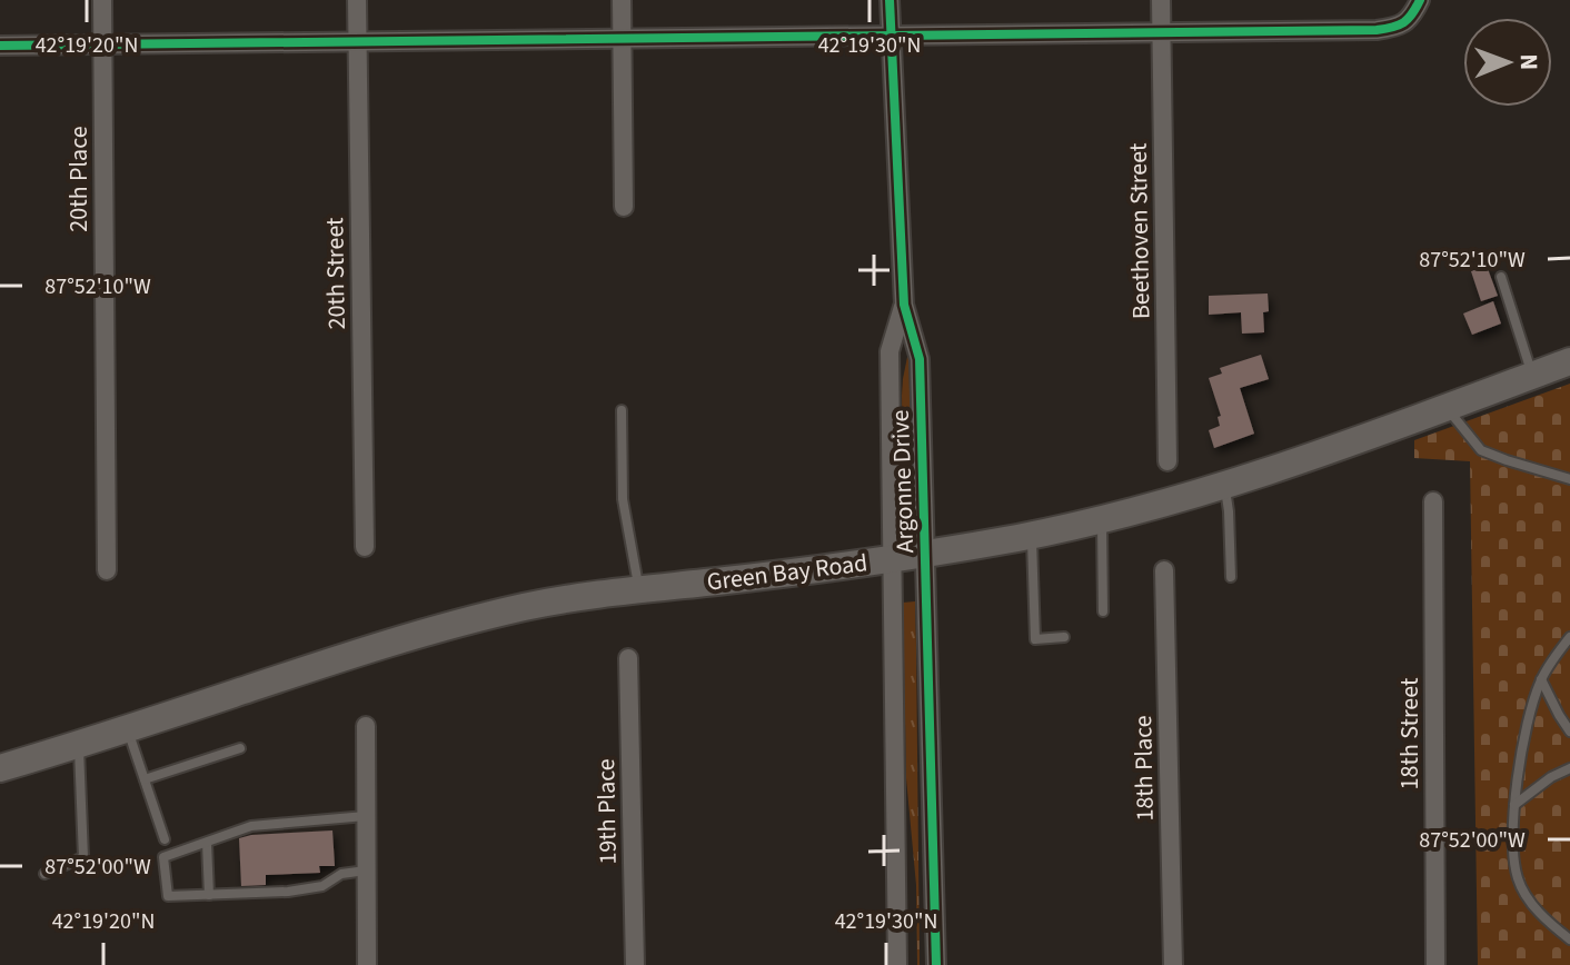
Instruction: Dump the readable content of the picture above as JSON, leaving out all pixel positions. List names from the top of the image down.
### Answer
{
  "streets": {
    "main road": ["Green Bay Road"],
    "street": [
      "20th Place",
      "Beethoven Street",
      "20th Street",
      "Argonne Drive",
      "18th Street",
      "18th Place",
      "19th Place"
    ]
  },
  "crossings": [
    ["Argonne Drive", "Green Bay Road"]
  ],
  "north": "right",
  "coordinates": [
    "42°19'20\"N",
    "42°19'30\"N",
    "87°52'10\"W",
    "87°52'00\"W"
  ]
}
